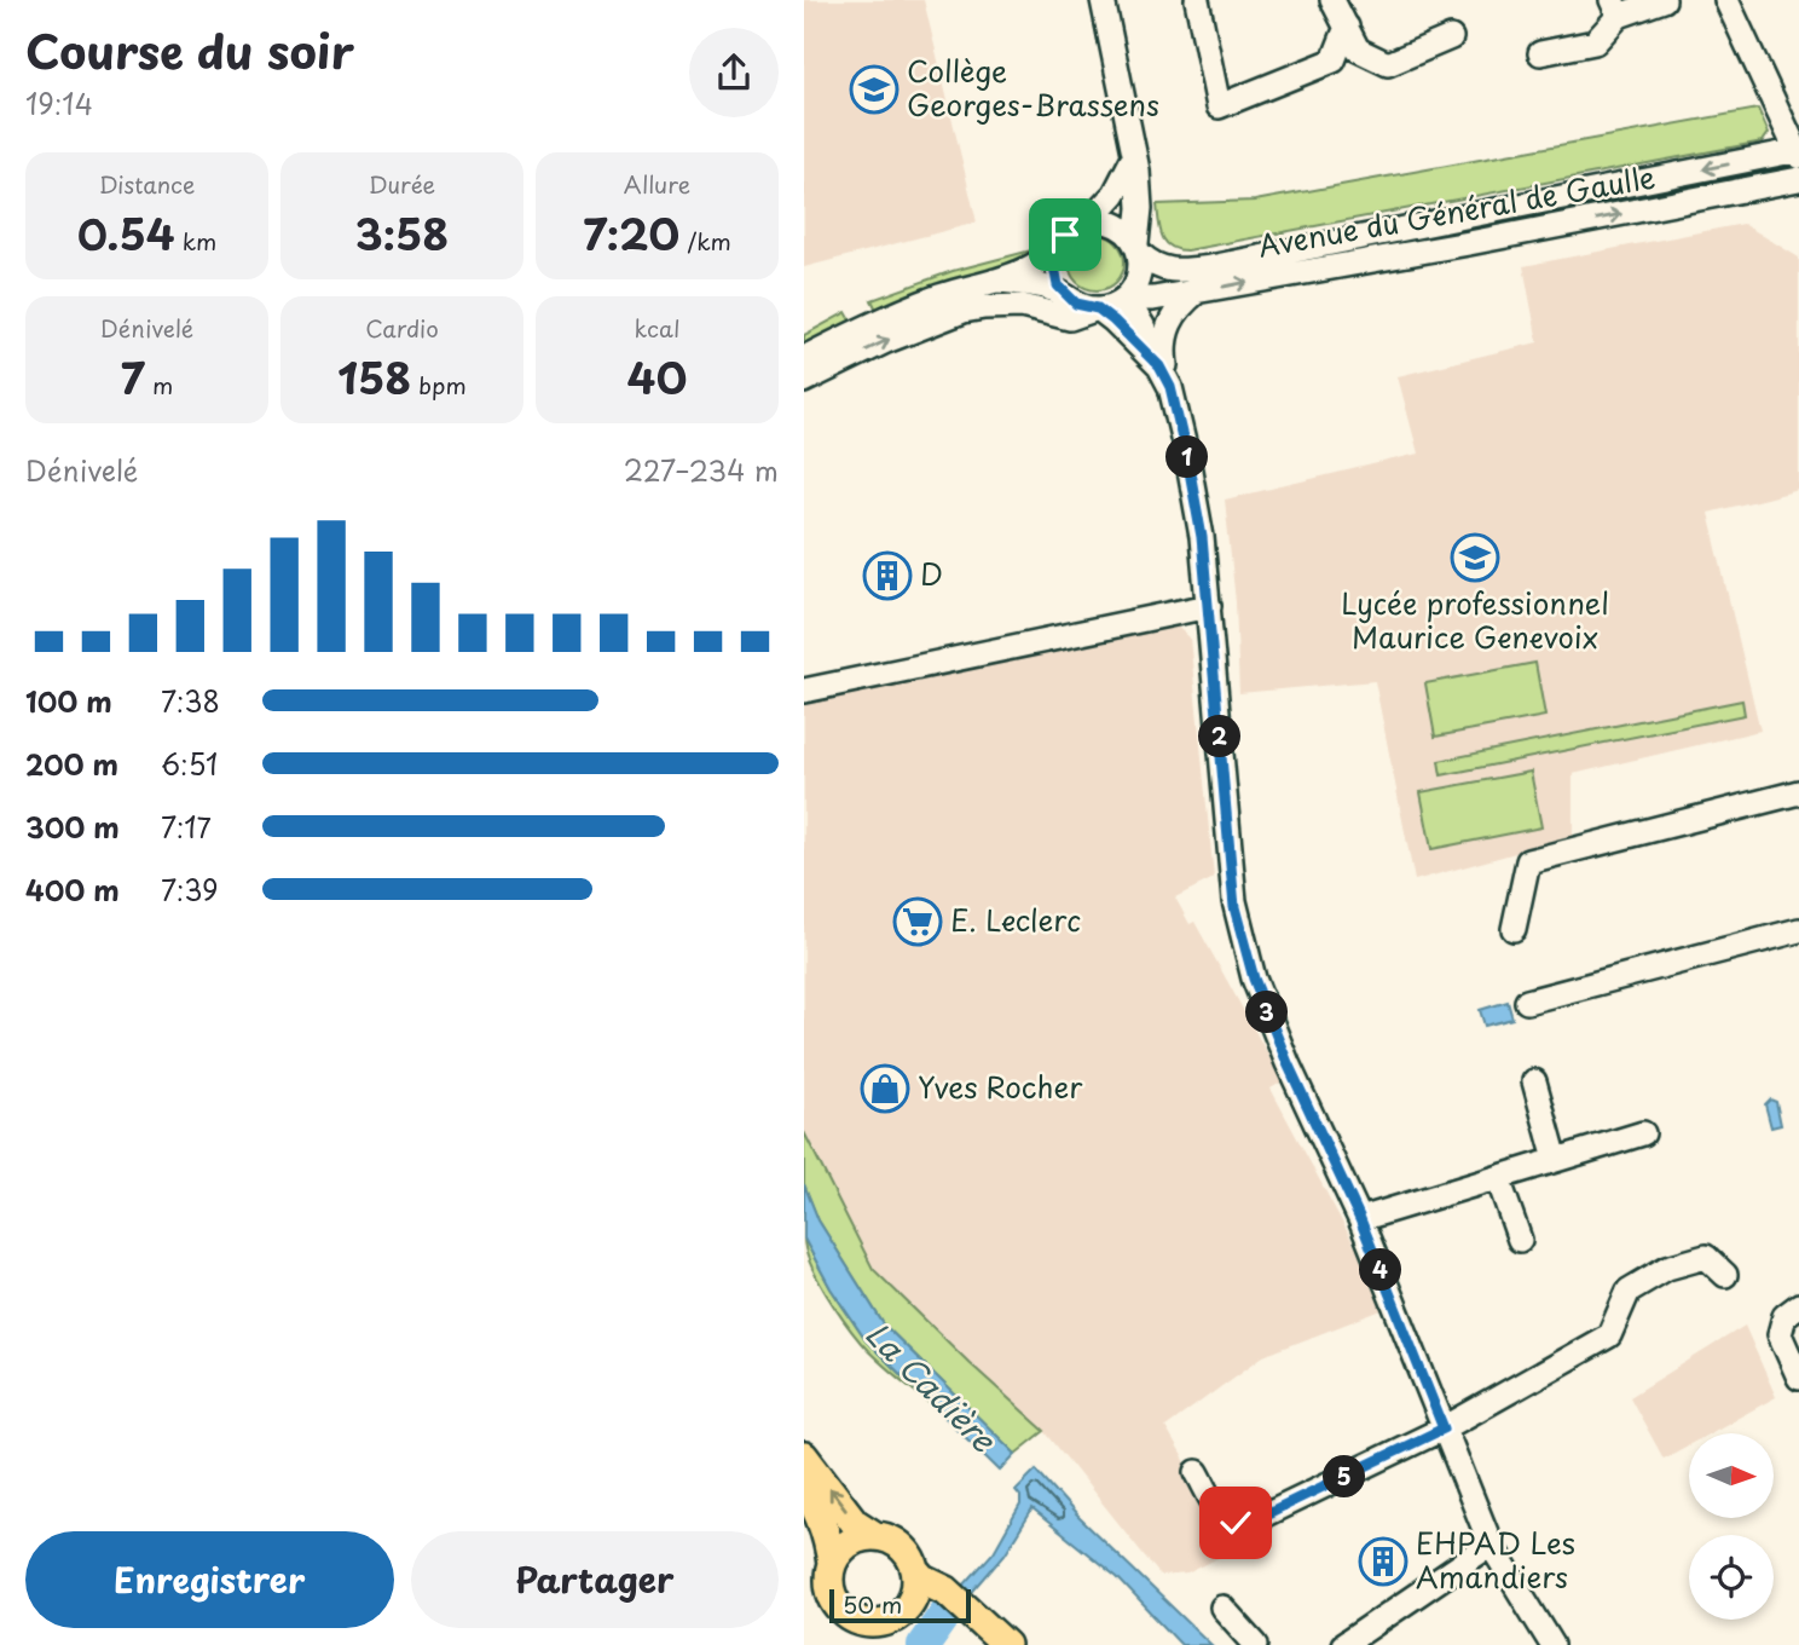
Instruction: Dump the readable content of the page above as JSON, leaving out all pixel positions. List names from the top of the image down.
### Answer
{
  "streets": {
    "street": ["Avenue du Général de Gaulle"]
  },
  "water": ["La Cadière"],
  "places": {
    "school or university": ["Collège Georges-Brassens", "Lycée professionnel Maurice Genevoix"],
    "building": ["D", "EHPAD Les Amandiers"],
    "supermarket": ["E. Leclerc"],
    "shop": ["Yves Rocher"]
  },
  "scale_bar": "50 m",
  "north": "right",
  "page": {
    "heading": ["Course du soir", "19:14"],
    "stats": [
      ["Distance", "0.54 km"],
      ["Durée", "3:58"],
      ["Allure", "7:20 /km"],
      ["Dénivelé", "7 m"],
      ["Cardio", "158 bpm"],
      ["kcal", "40"]
    ],
    "chart": ["Dénivelé", "227–234 m"],
    "pins": [
      "1",
      "2",
      "3",
      "4",
      "5"
    ],
    "list": [
      {
        "name": "100 m",
        "note": "7:38"
      },
      {
        "name": "200 m",
        "note": "6:51"
      },
      {
        "name": "300 m",
        "note": "7:17"
      },
      {
        "name": "400 m",
        "note": "7:39"
      }
    ],
    "buttons": ["Enregistrer", "Partager"],
    "scale": "50 m"
  }
}
